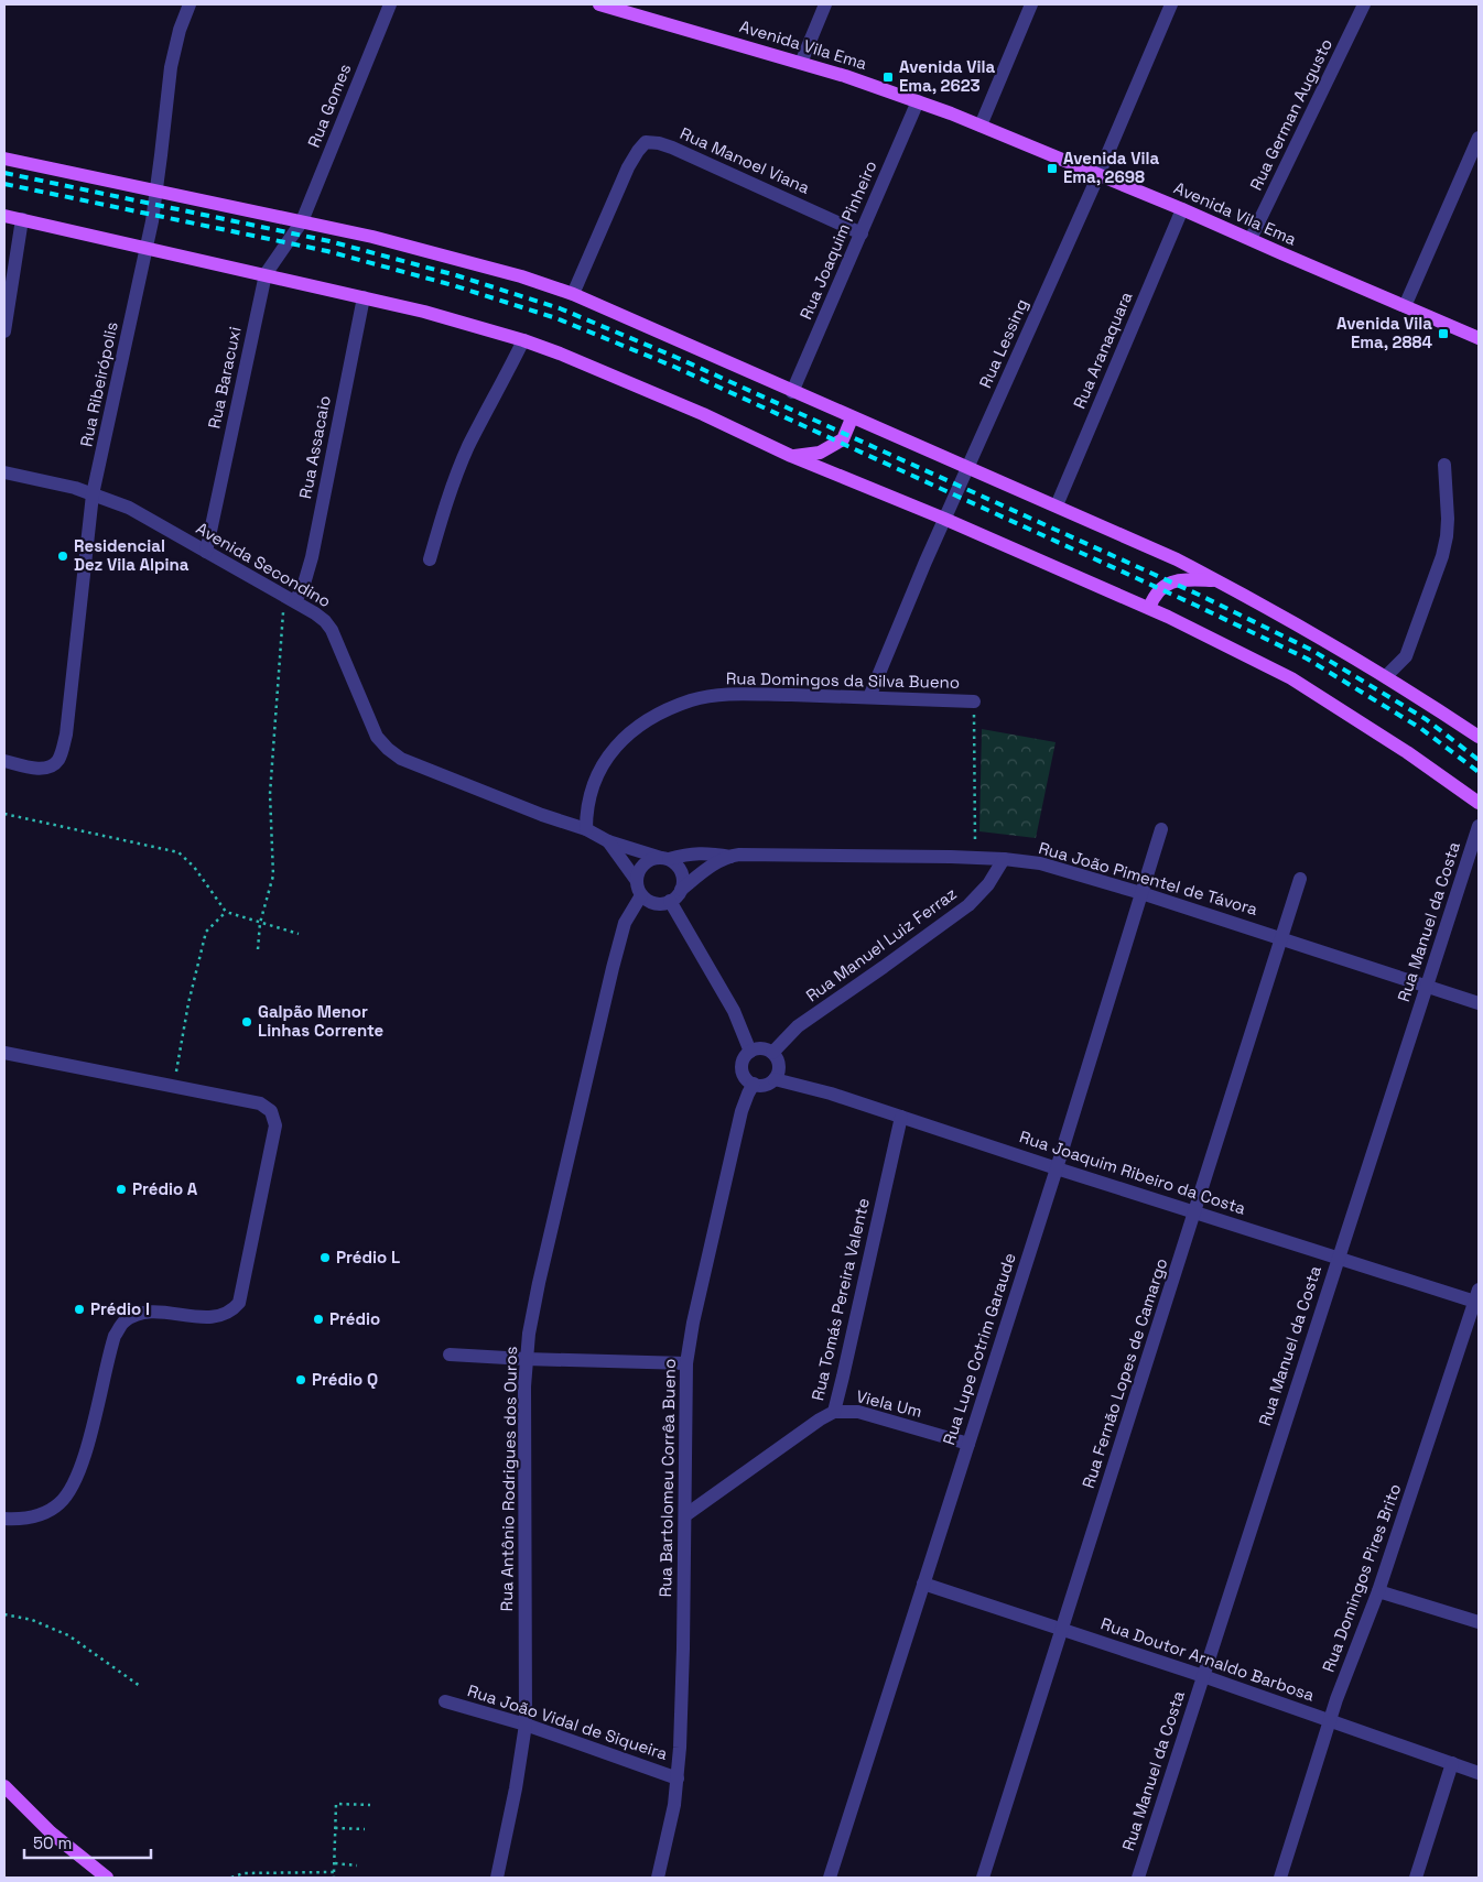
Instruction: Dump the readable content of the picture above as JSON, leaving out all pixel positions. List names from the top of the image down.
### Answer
{
  "streets": {
    "main road": ["Avenida Vila Ema"],
    "street": [
      "Rua Gomes",
      "Rua German Augusto",
      "Rua Manoel Viana",
      "Rua Joaquim Pinheiro",
      "Rua Lessing",
      "Rua Aranaquara",
      "Rua Baracuxi",
      "Rua Ribeirópolis",
      "Rua Assacaio",
      "Avenida Secondino",
      "Rua Domingos da Silva Bueno",
      "Rua João Pimentel de Távora",
      "Rua Manuel da Costa",
      "Rua Manuel Luiz Ferraz",
      "Rua Joaquim Ribeiro da Costa",
      "Rua Tomás Pereira Valente",
      "Rua Lupe Cotrim Garaude",
      "Rua Fernão Lopes de Camargo",
      "Viela Um",
      "Rua Bartolomeu Corrêa Bueno",
      "Rua Antônio Rodrigues dos Ouros",
      "Rua Domingos Pires Brito",
      "Rua Doutor Arnaldo Barbosa",
      "Rua João Vidal de Siqueira"
    ]
  },
  "crossings": [
    ["Avenida Vila Ema", "Rua German Augusto"],
    ["Avenida Vila Ema", "Rua Joaquim Pinheiro"],
    ["Avenida Vila Ema", "Rua Lessing"],
    ["Avenida Vila Ema", "Rua Aranaquara"],
    ["Rua Gomes", "Rua Baracuxi"],
    ["Rua Manoel Viana", "Rua Joaquim Pinheiro"],
    ["Rua Lessing", "Rua Domingos da Silva Bueno"],
    ["Rua Baracuxi", "Avenida Secondino"],
    ["Rua Ribeirópolis", "Avenida Secondino"],
    ["Rua Assacaio", "Avenida Secondino"],
    ["Avenida Secondino", "Rua Domingos da Silva Bueno"],
    ["Rua João Pimentel de Távora", "Rua Manuel da Costa"],
    ["Rua João Pimentel de Távora", "Rua Manuel Luiz Ferraz"],
    ["Rua João Pimentel de Távora", "Rua Lupe Cotrim Garaude"],
    ["Rua João Pimentel de Távora", "Rua Fernão Lopes de Camargo"],
    ["Rua João Pimentel de Távora", "Rua Antônio Rodrigues dos Ouros"],
    ["Rua Manuel da Costa", "Rua Joaquim Ribeiro da Costa"],
    ["Rua Manuel da Costa", "Rua Doutor Arnaldo Barbosa"],
    ["Rua Manuel Luiz Ferraz", "Rua Joaquim Ribeiro da Costa"],
    ["Rua Manuel Luiz Ferraz", "Rua Bartolomeu Corrêa Bueno"],
    ["Rua Joaquim Ribeiro da Costa", "Rua Tomás Pereira Valente"],
    ["Rua Joaquim Ribeiro da Costa", "Rua Lupe Cotrim Garaude"],
    ["Rua Joaquim Ribeiro da Costa", "Rua Fernão Lopes de Camargo"],
    ["Rua Joaquim Ribeiro da Costa", "Rua Bartolomeu Corrêa Bueno"],
    ["Rua Joaquim Ribeiro da Costa", "Rua Domingos Pires Brito"],
    ["Rua Tomás Pereira Valente", "Viela Um"],
    ["Rua Tomás Pereira Valente", "Rua Bartolomeu Corrêa Bueno"],
    ["Rua Lupe Cotrim Garaude", "Viela Um"],
    ["Rua Lupe Cotrim Garaude", "Rua Doutor Arnaldo Barbosa"],
    ["Rua Fernão Lopes de Camargo", "Rua Doutor Arnaldo Barbosa"],
    ["Rua Bartolomeu Corrêa Bueno", "Rua João Vidal de Siqueira"],
    ["Rua Antônio Rodrigues dos Ouros", "Rua João Vidal de Siqueira"],
    ["Rua Domingos Pires Brito", "Rua Doutor Arnaldo Barbosa"]
  ],
  "places": {
    "transit": ["Avenida Vila Ema, 2623", "Avenida Vila Ema, 2698", "Avenida Vila Ema, 2884"],
    "other": [
      "Residencial Dez Vila Alpina",
      "Galpão Menor Linhas Corrente",
      "Prédio A",
      "Prédio L",
      "Prédio I",
      "Prédio",
      "Prédio Q"
    ]
  },
  "scale_bar": "50 m"
}
